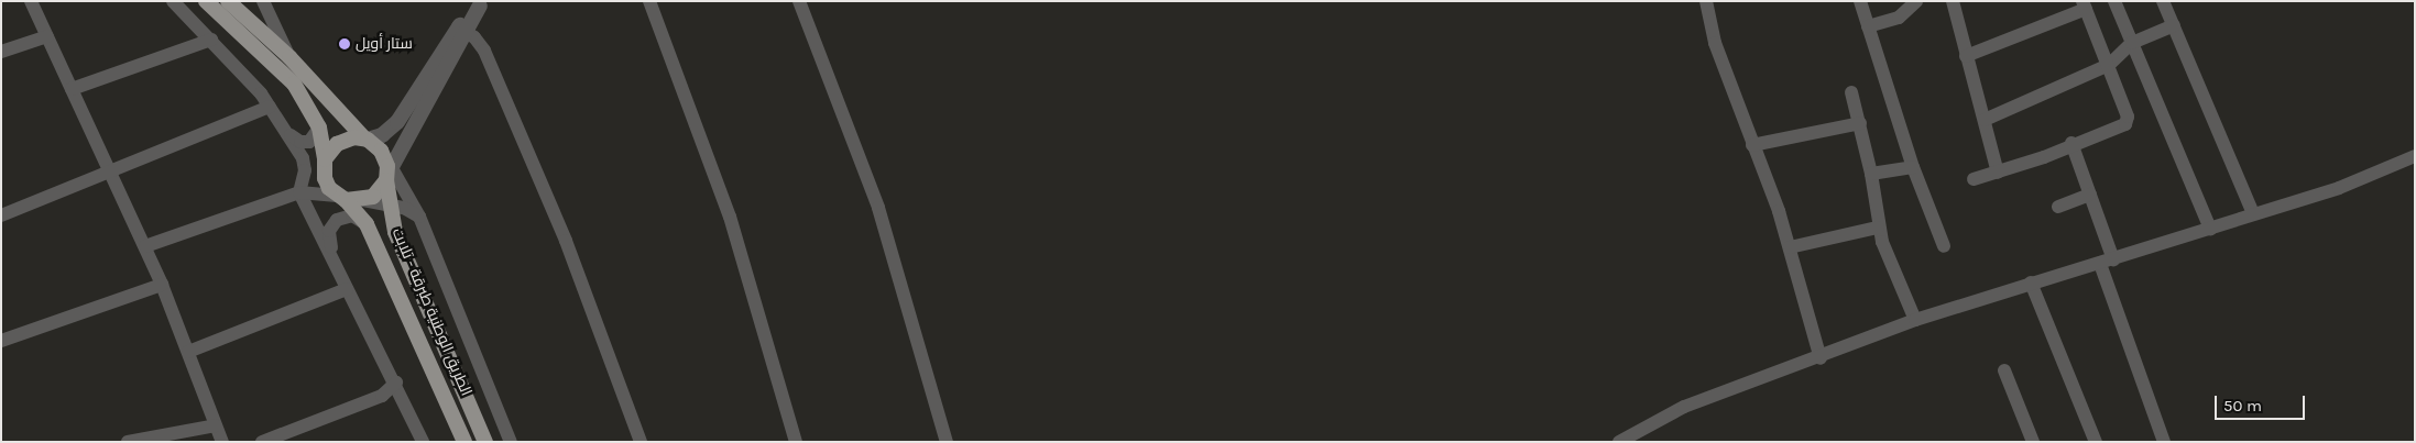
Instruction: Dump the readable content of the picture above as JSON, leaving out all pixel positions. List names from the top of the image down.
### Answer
{
  "streets": {
    "main road": ["الطريق الوطنية طبرقة - تلابت"]
  },
  "places": ["ستار أويل"],
  "scale_bar": "50 m"
}
